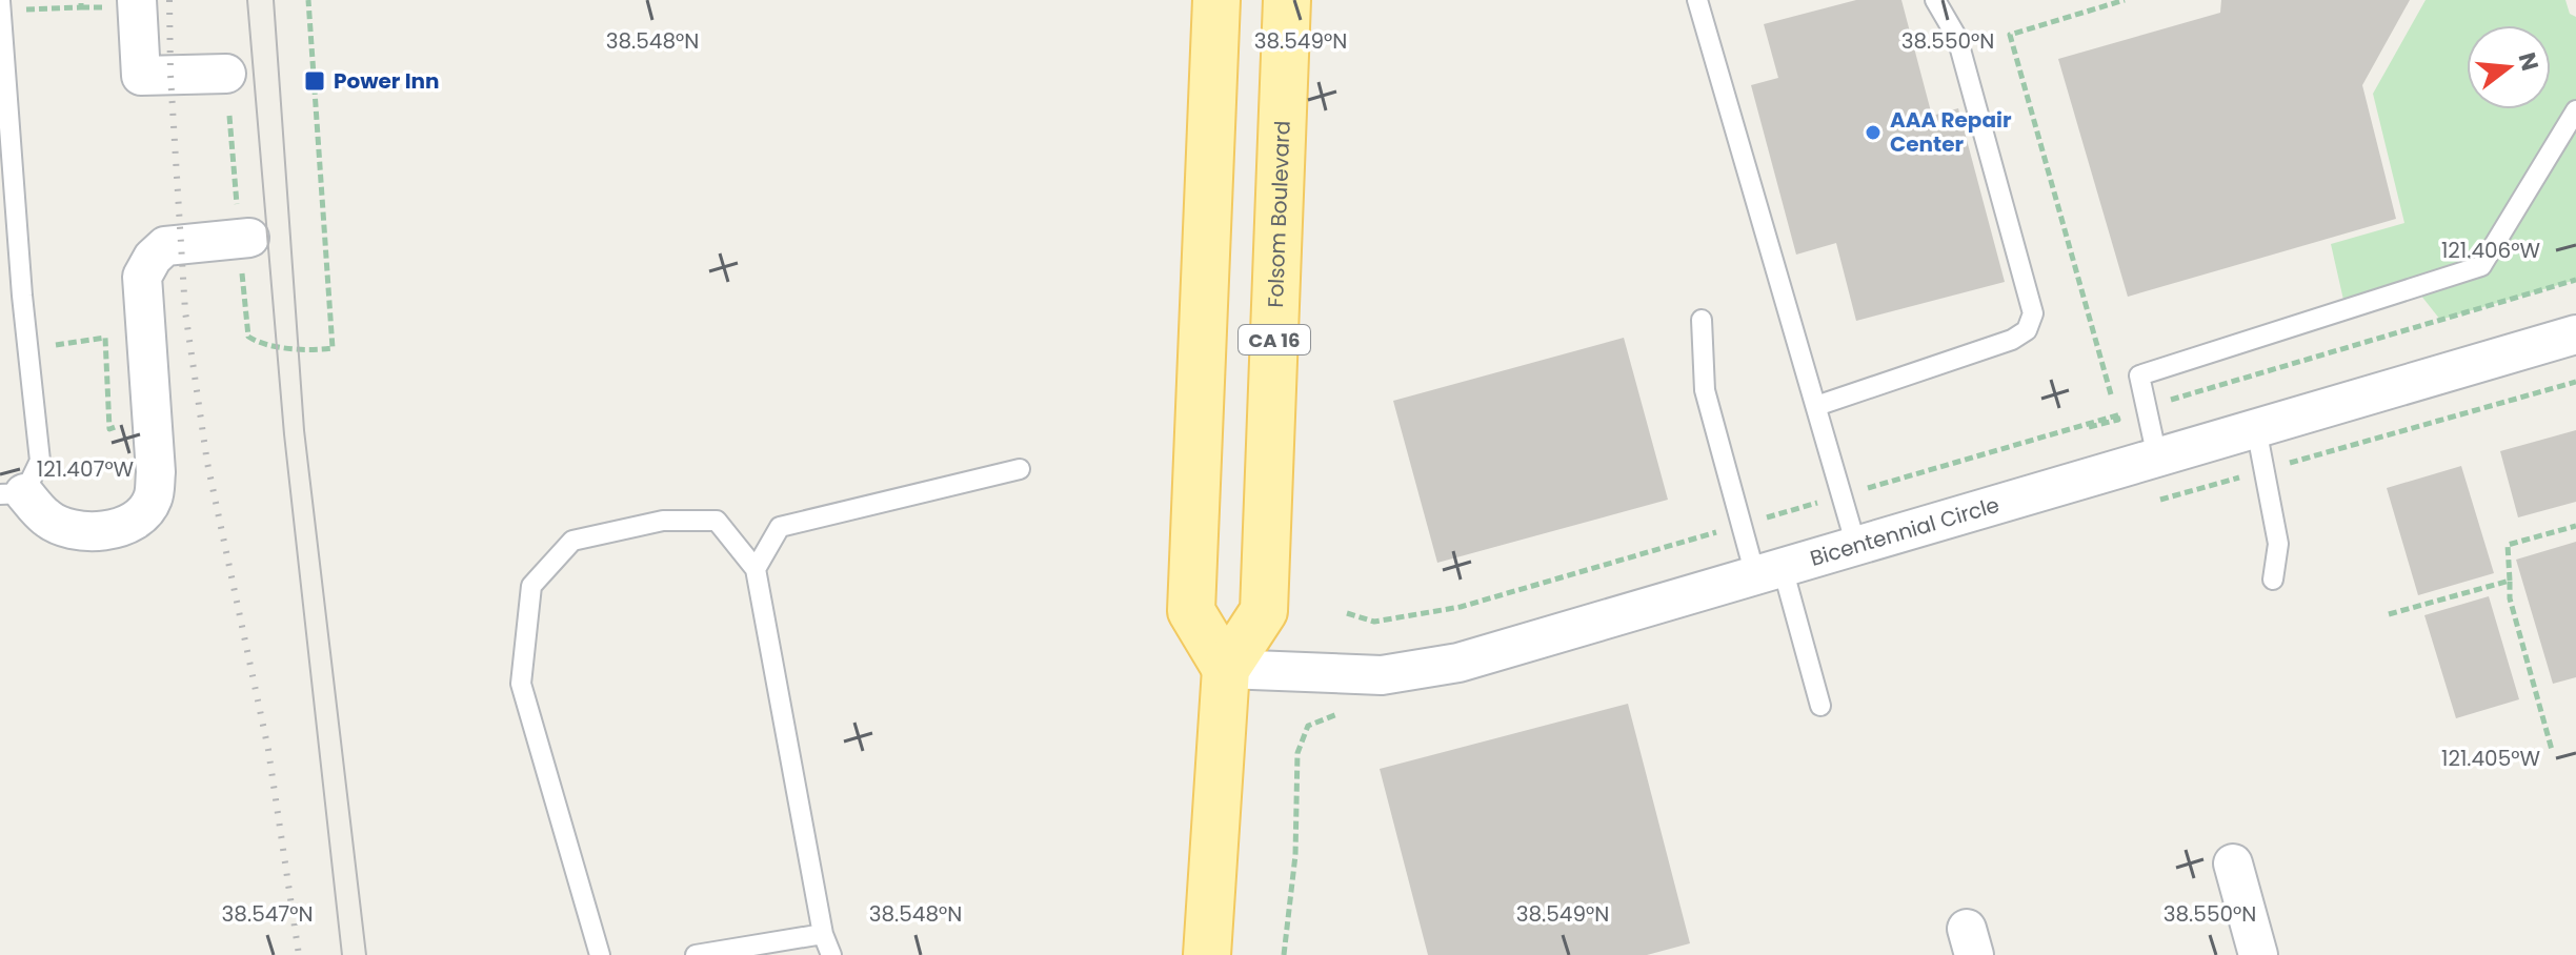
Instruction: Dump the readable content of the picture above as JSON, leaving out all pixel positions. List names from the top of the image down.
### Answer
{
  "streets": {
    "main road": ["Folsom Boulevard", "CA 16"],
    "street": ["Bicentennial Circle"]
  },
  "crossings": [
    ["Folsom Boulevard", "Bicentennial Circle"]
  ],
  "places": {
    "transit": ["Power Inn"],
    "other": ["AAA Repair Center"]
  },
  "north": "right",
  "coordinates": [
    "38.548°N",
    "38.549°N",
    "38.550°N",
    "121.406°W",
    "121.407°W",
    "121.405°W",
    "38.547°N"
  ]
}
